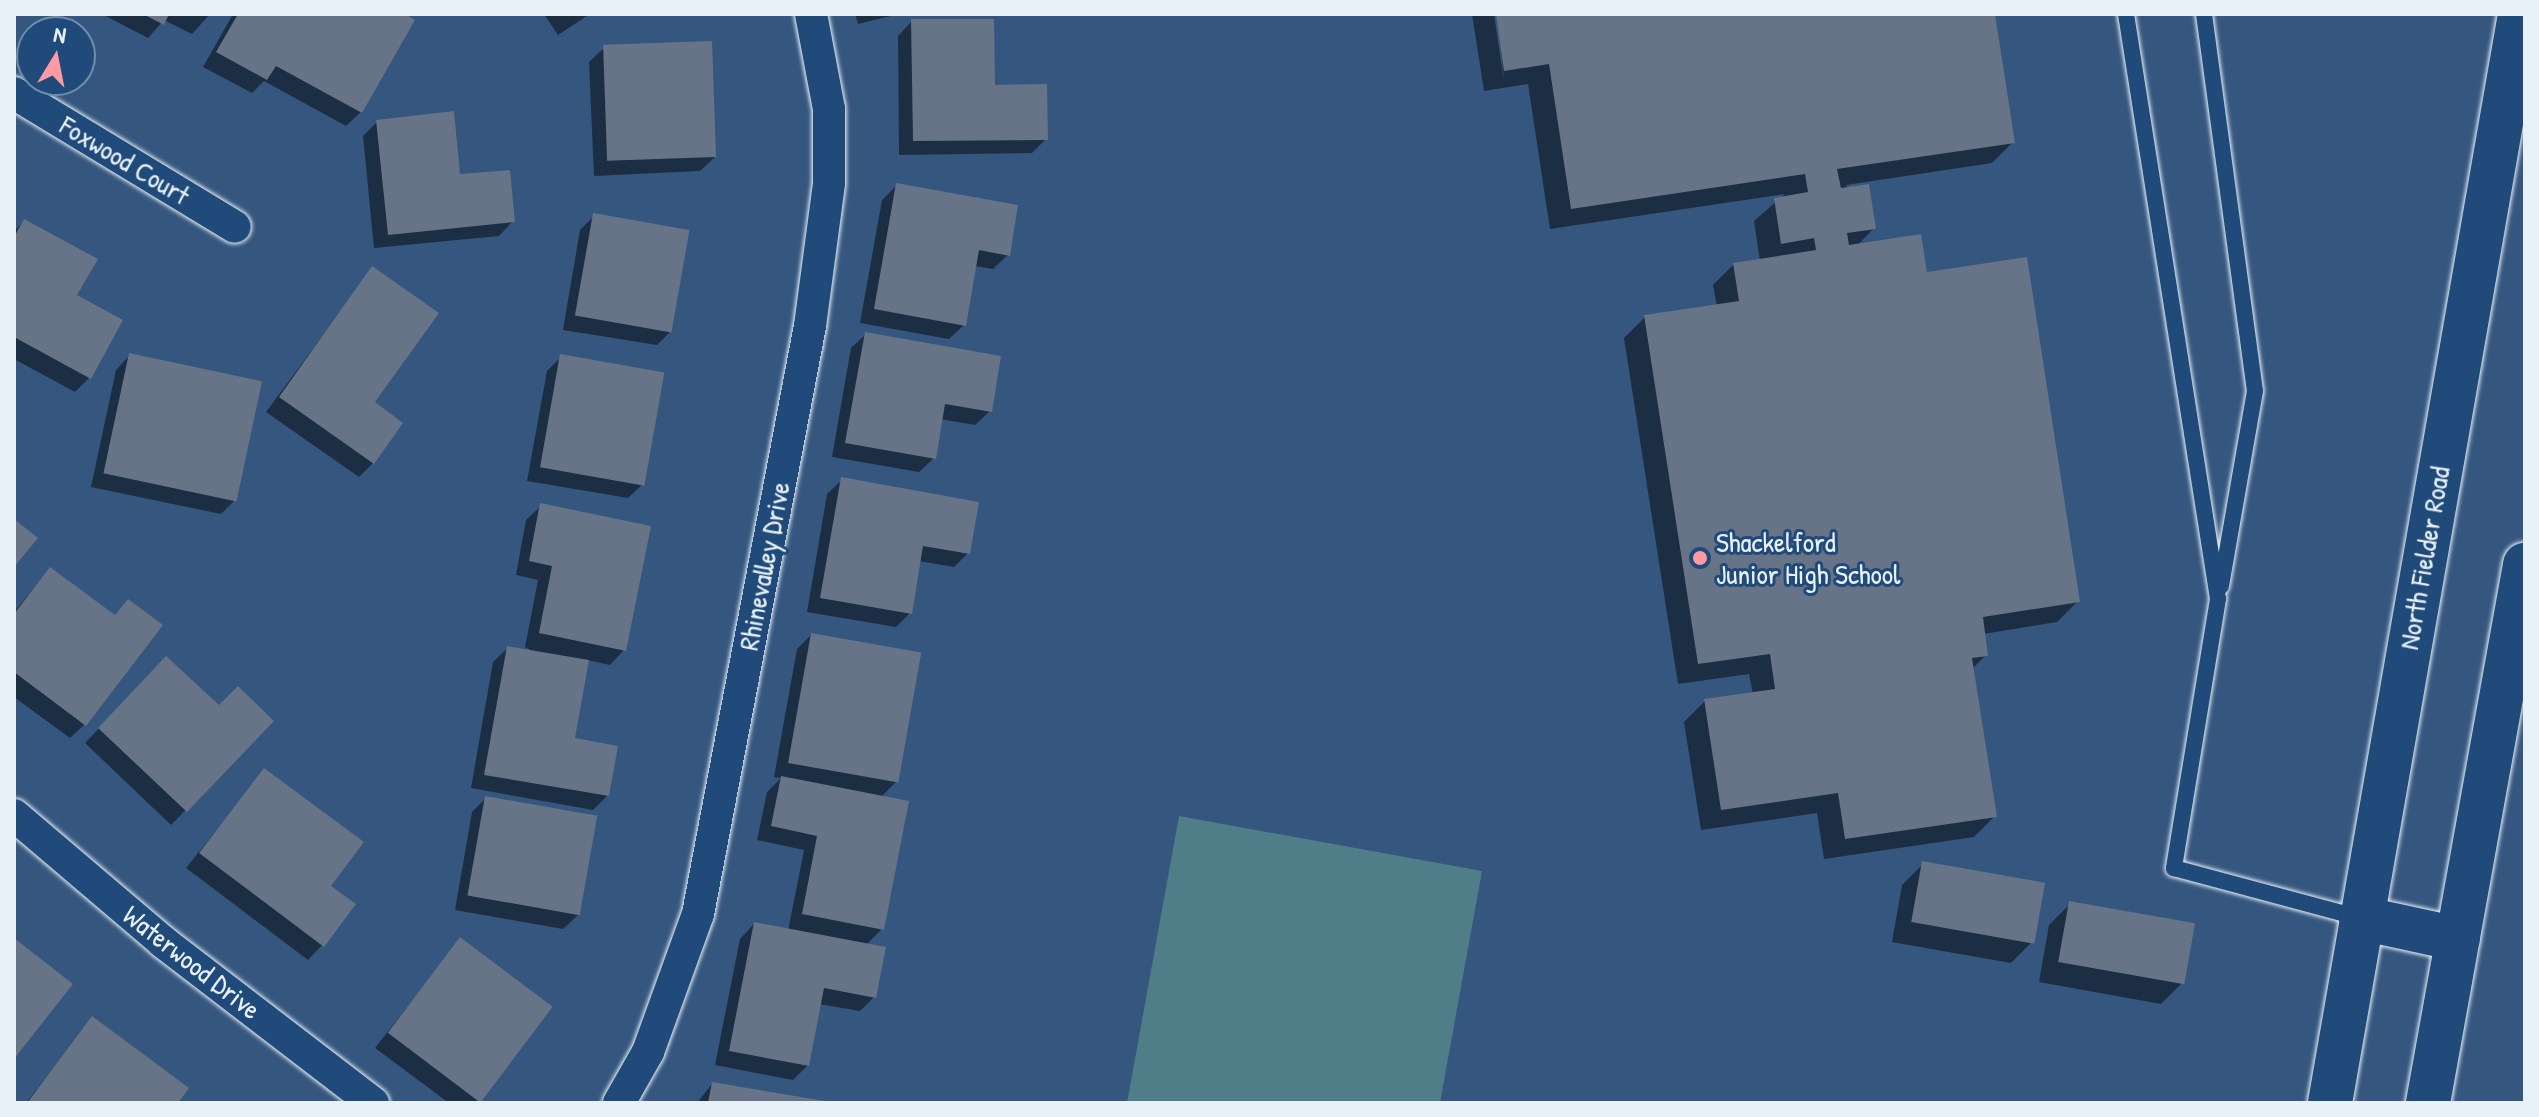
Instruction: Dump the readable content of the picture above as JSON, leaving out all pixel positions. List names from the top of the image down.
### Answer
{
  "streets": {
    "main road": ["North Fielder Road"],
    "street": ["Foxwood Court", "Rhinevalley Drive", "Waterwood Drive"]
  },
  "places": ["Shackelford Junior High School"],
  "north": "top"
}
